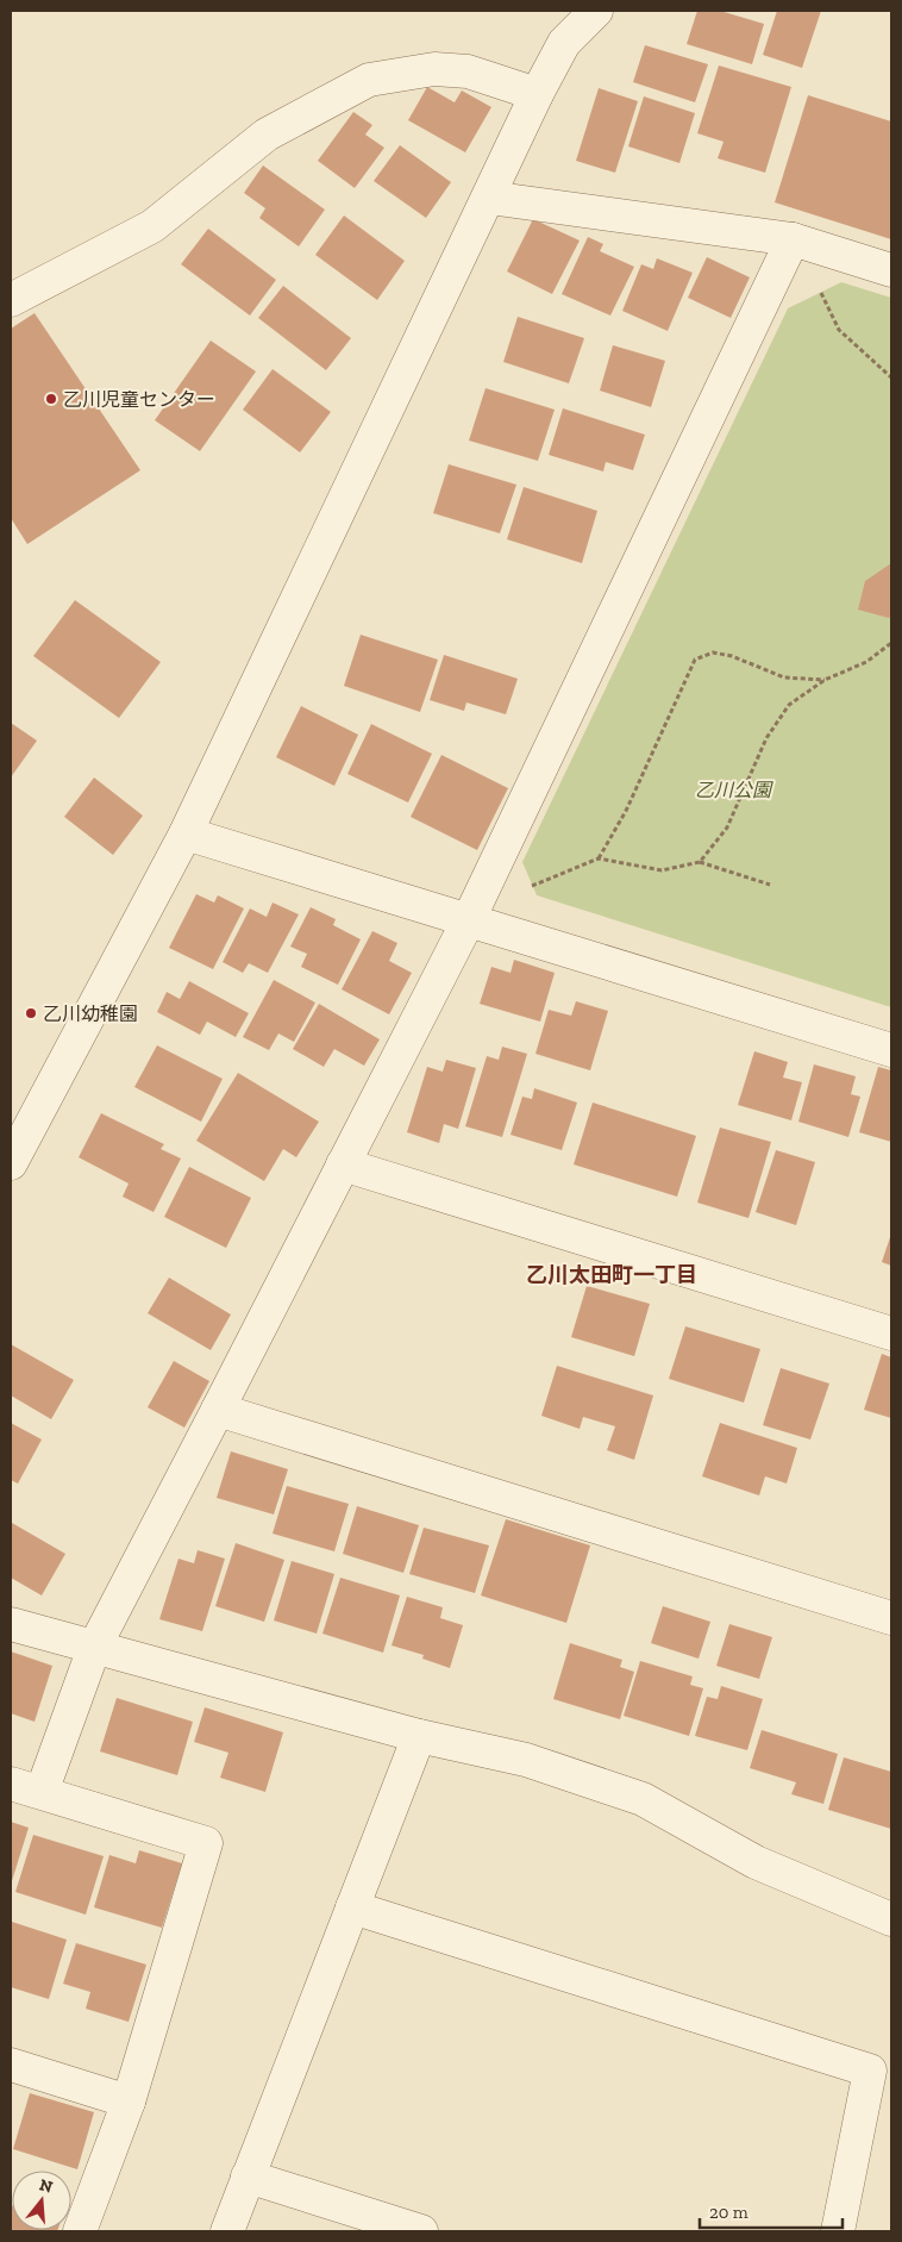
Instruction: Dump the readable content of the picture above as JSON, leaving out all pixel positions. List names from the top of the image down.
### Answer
{
  "districts": ["乙川太田町一丁目"],
  "parks": ["乙川公園"],
  "places": ["乙川児童センター", "乙川幼稚園"],
  "scale_bar": "20 m",
  "north": "top"
}
